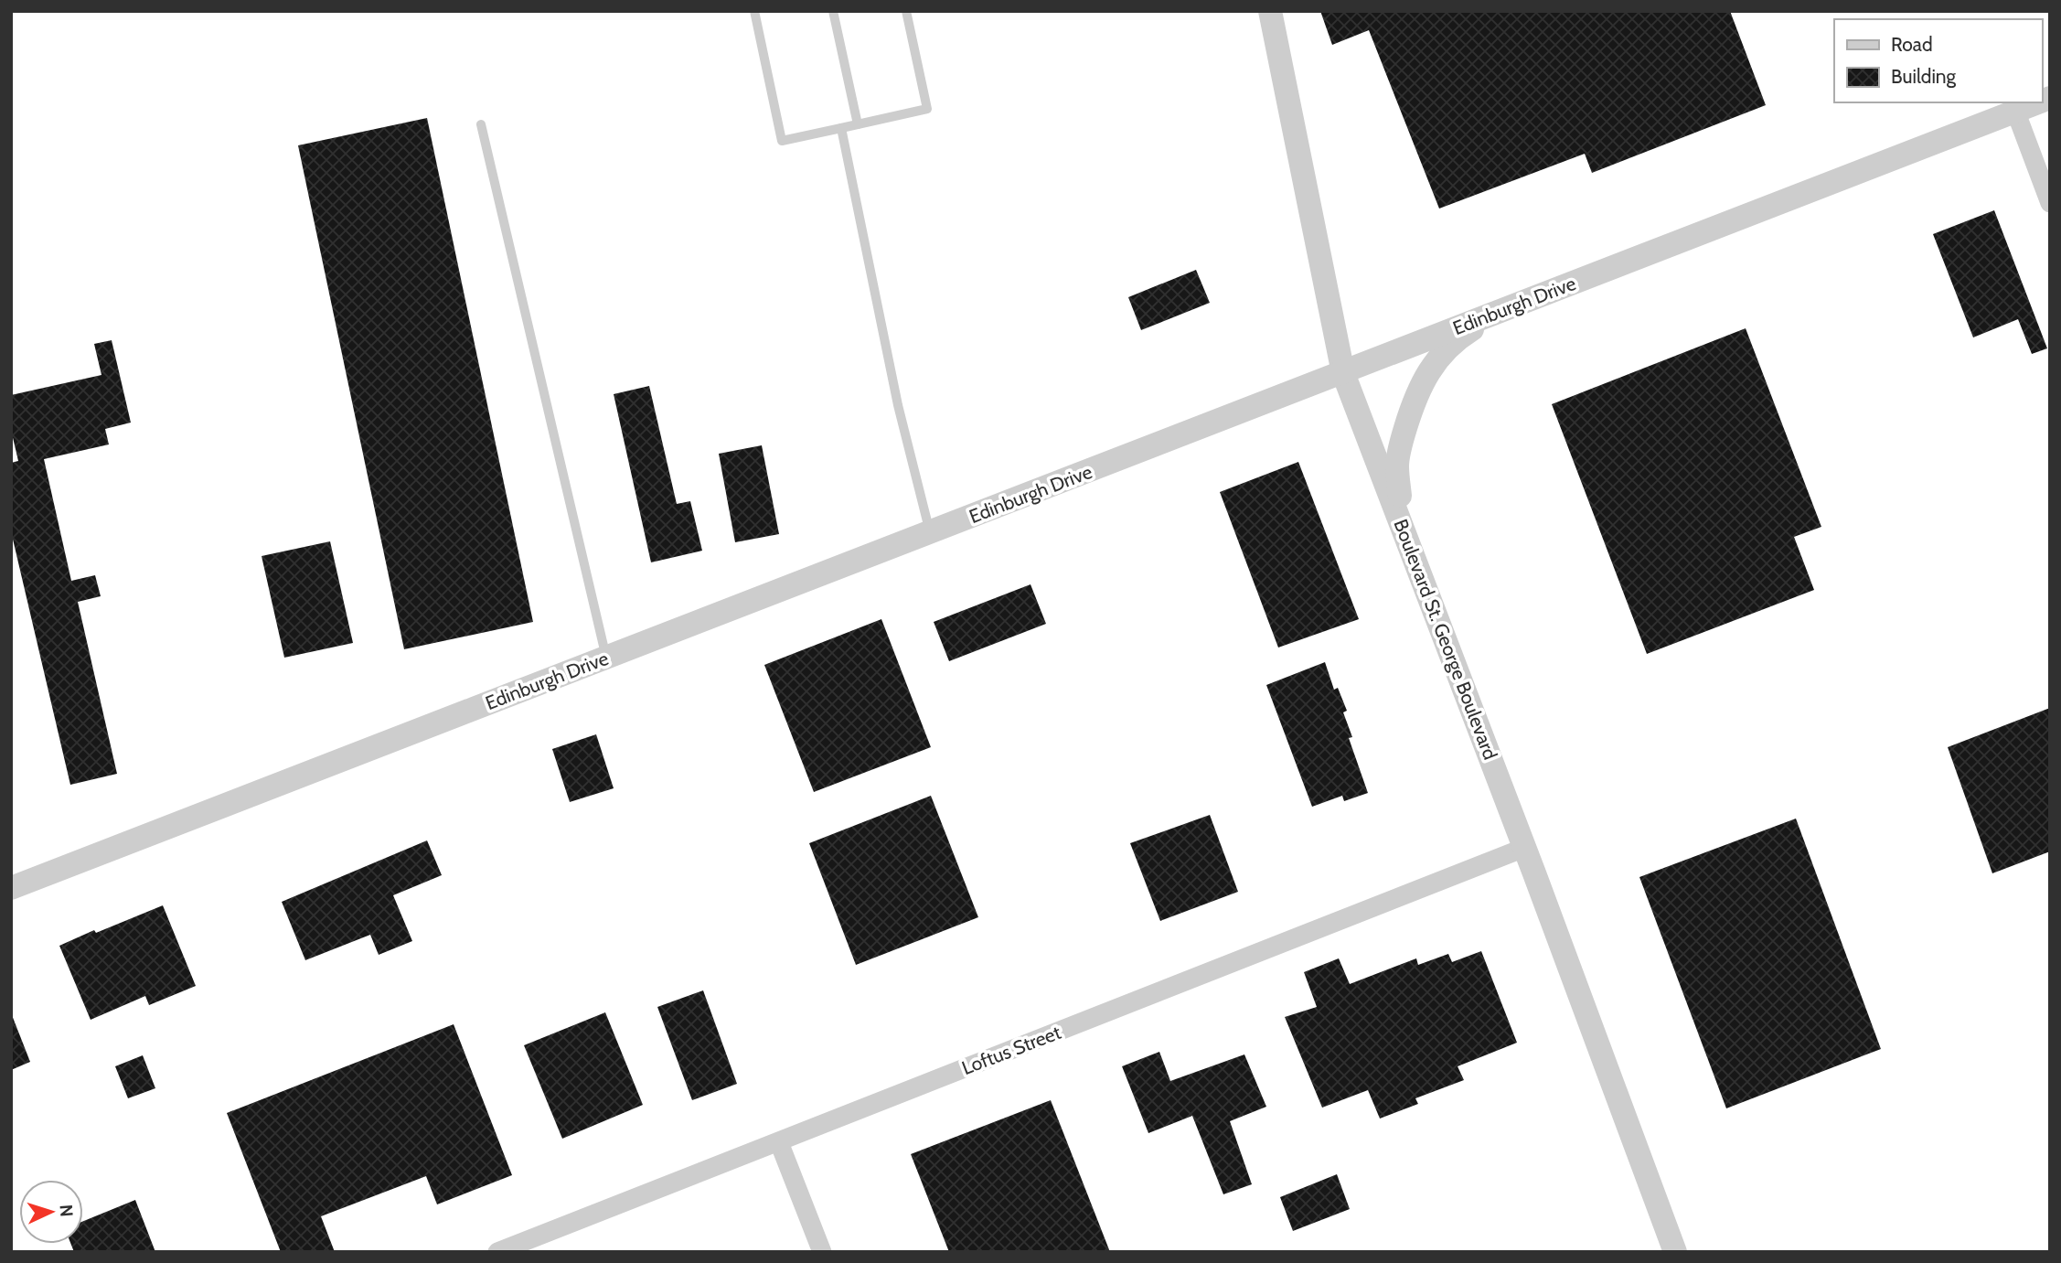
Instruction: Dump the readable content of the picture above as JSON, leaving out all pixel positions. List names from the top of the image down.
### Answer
{
  "streets": {
    "street": ["Edinburgh Drive", "Boulevard St. George Boulevard", "Loftus Street"]
  },
  "crossings": [
    ["Edinburgh Drive", "Boulevard St. George Boulevard"],
    ["Boulevard St. George Boulevard", "Loftus Street"]
  ],
  "legend": ["Road", "Building"],
  "north": "right"
}
